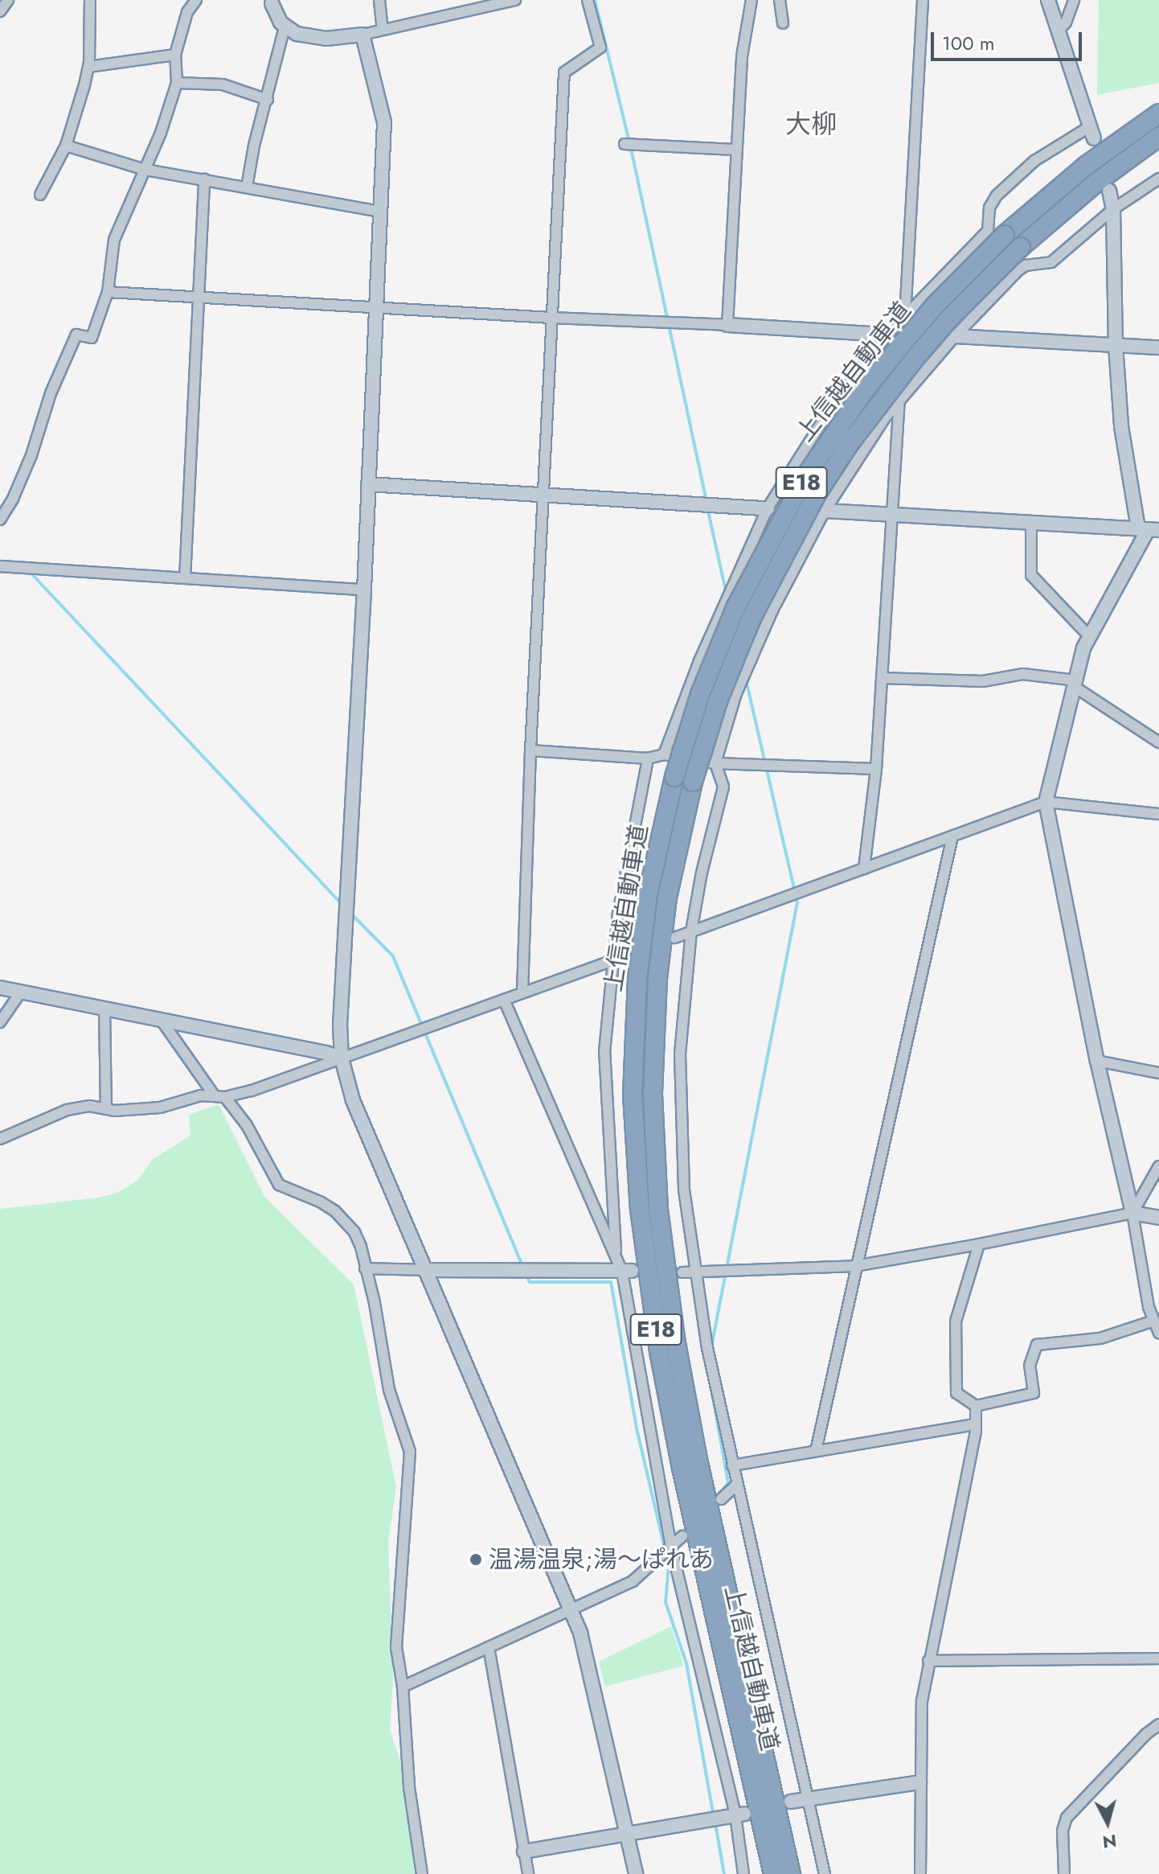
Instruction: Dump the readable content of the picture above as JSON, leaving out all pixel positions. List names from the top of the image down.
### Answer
{
  "streets": {
    "highway": ["上信越自動車道", "E18"]
  },
  "districts": ["大柳"],
  "places": ["温湯温泉;湯〜ぱれあ"],
  "scale_bar": "100 m",
  "north": "bottom"
}
